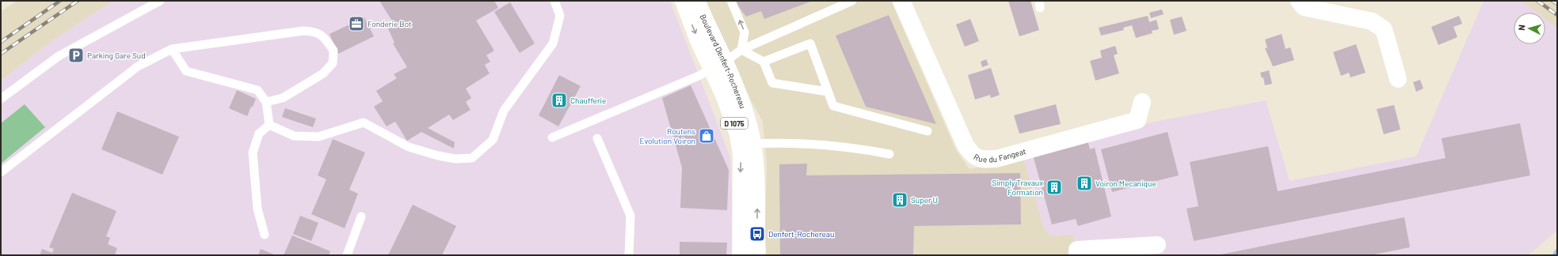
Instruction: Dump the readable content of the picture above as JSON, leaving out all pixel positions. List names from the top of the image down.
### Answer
{
  "streets": {
    "street": ["Boulevard Denfert-Rochereau", "D 1075", "Rue du Fangeat"]
  },
  "places": {
    "office": ["Fonderie Bot"],
    "parking": ["Parking Gare Sud"],
    "building": [
      "Chaufferie",
      "Voiron Mecanique",
      "Simply Travaux Formation",
      "Super U"
    ],
    "shop": ["Routens Evolution Voiron"],
    "bus stop": ["Denfert-Rochereau"]
  },
  "north": "left"
}
